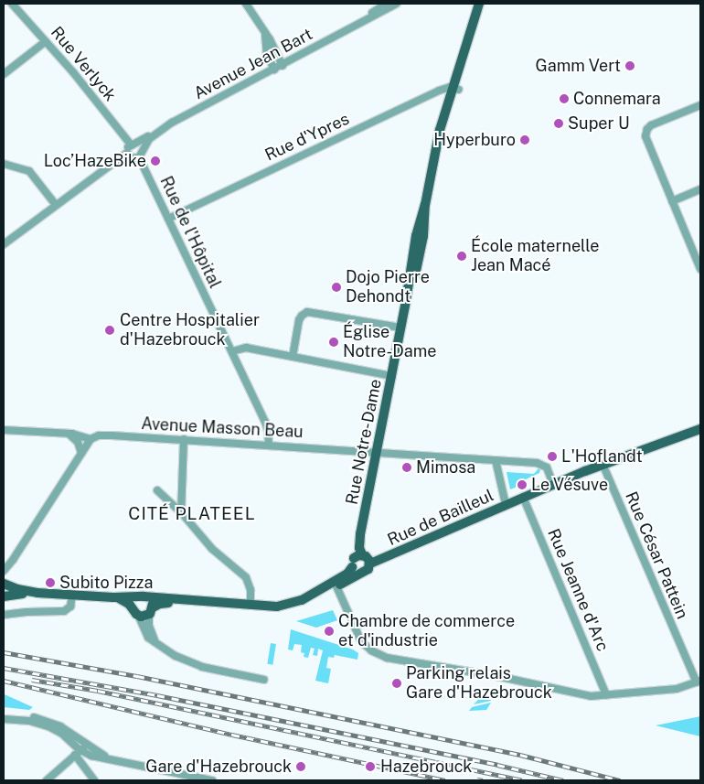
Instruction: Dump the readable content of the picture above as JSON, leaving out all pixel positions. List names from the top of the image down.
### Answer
{
  "streets": {
    "main road": ["Rue Notre-Dame", "Rue de Bailleul"],
    "street": [
      "Rue Verlyck",
      "Avenue Jean Bart",
      "Rue d'Ypres",
      "Rue de l'Hôpital",
      "Avenue Masson Beau",
      "Rue César Pattein",
      "Rue Jeanne d'Arc"
    ]
  },
  "crossings": [
    ["Rue Verlyck", "Avenue Jean Bart"],
    ["Rue Verlyck", "Rue de l'Hôpital"],
    ["Avenue Jean Bart", "Rue de l'Hôpital"],
    ["Rue d'Ypres", "Rue de l'Hôpital"],
    ["Rue d'Ypres", "Rue Notre-Dame"],
    ["Rue de l'Hôpital", "Avenue Masson Beau"],
    ["Avenue Masson Beau", "Rue Notre-Dame"],
    ["Avenue Masson Beau", "Rue de Bailleul"],
    ["Rue de Bailleul", "Rue César Pattein"],
    ["Rue de Bailleul", "Rue Jeanne d'Arc"]
  ],
  "districts": ["CITÉ PLATEEL"],
  "places": [
    "Gamm Vert",
    "Connemara",
    "Super U",
    "Hyperburo",
    "Loc’HazeBike",
    "École maternelle Jean Macé",
    "Dojo Pierre Dehondt",
    "Centre Hospitalier d'Hazebrouck",
    "Église Notre-Dame",
    "L'Hoflandt",
    "Mimosa",
    "Le Vésuve",
    "Subito Pizza",
    "Chambre de commerce et d'industrie",
    "Parking relais Gare d'Hazebrouck",
    "Gare d'Hazebrouck",
    "Hazebrouck"
  ]
}
